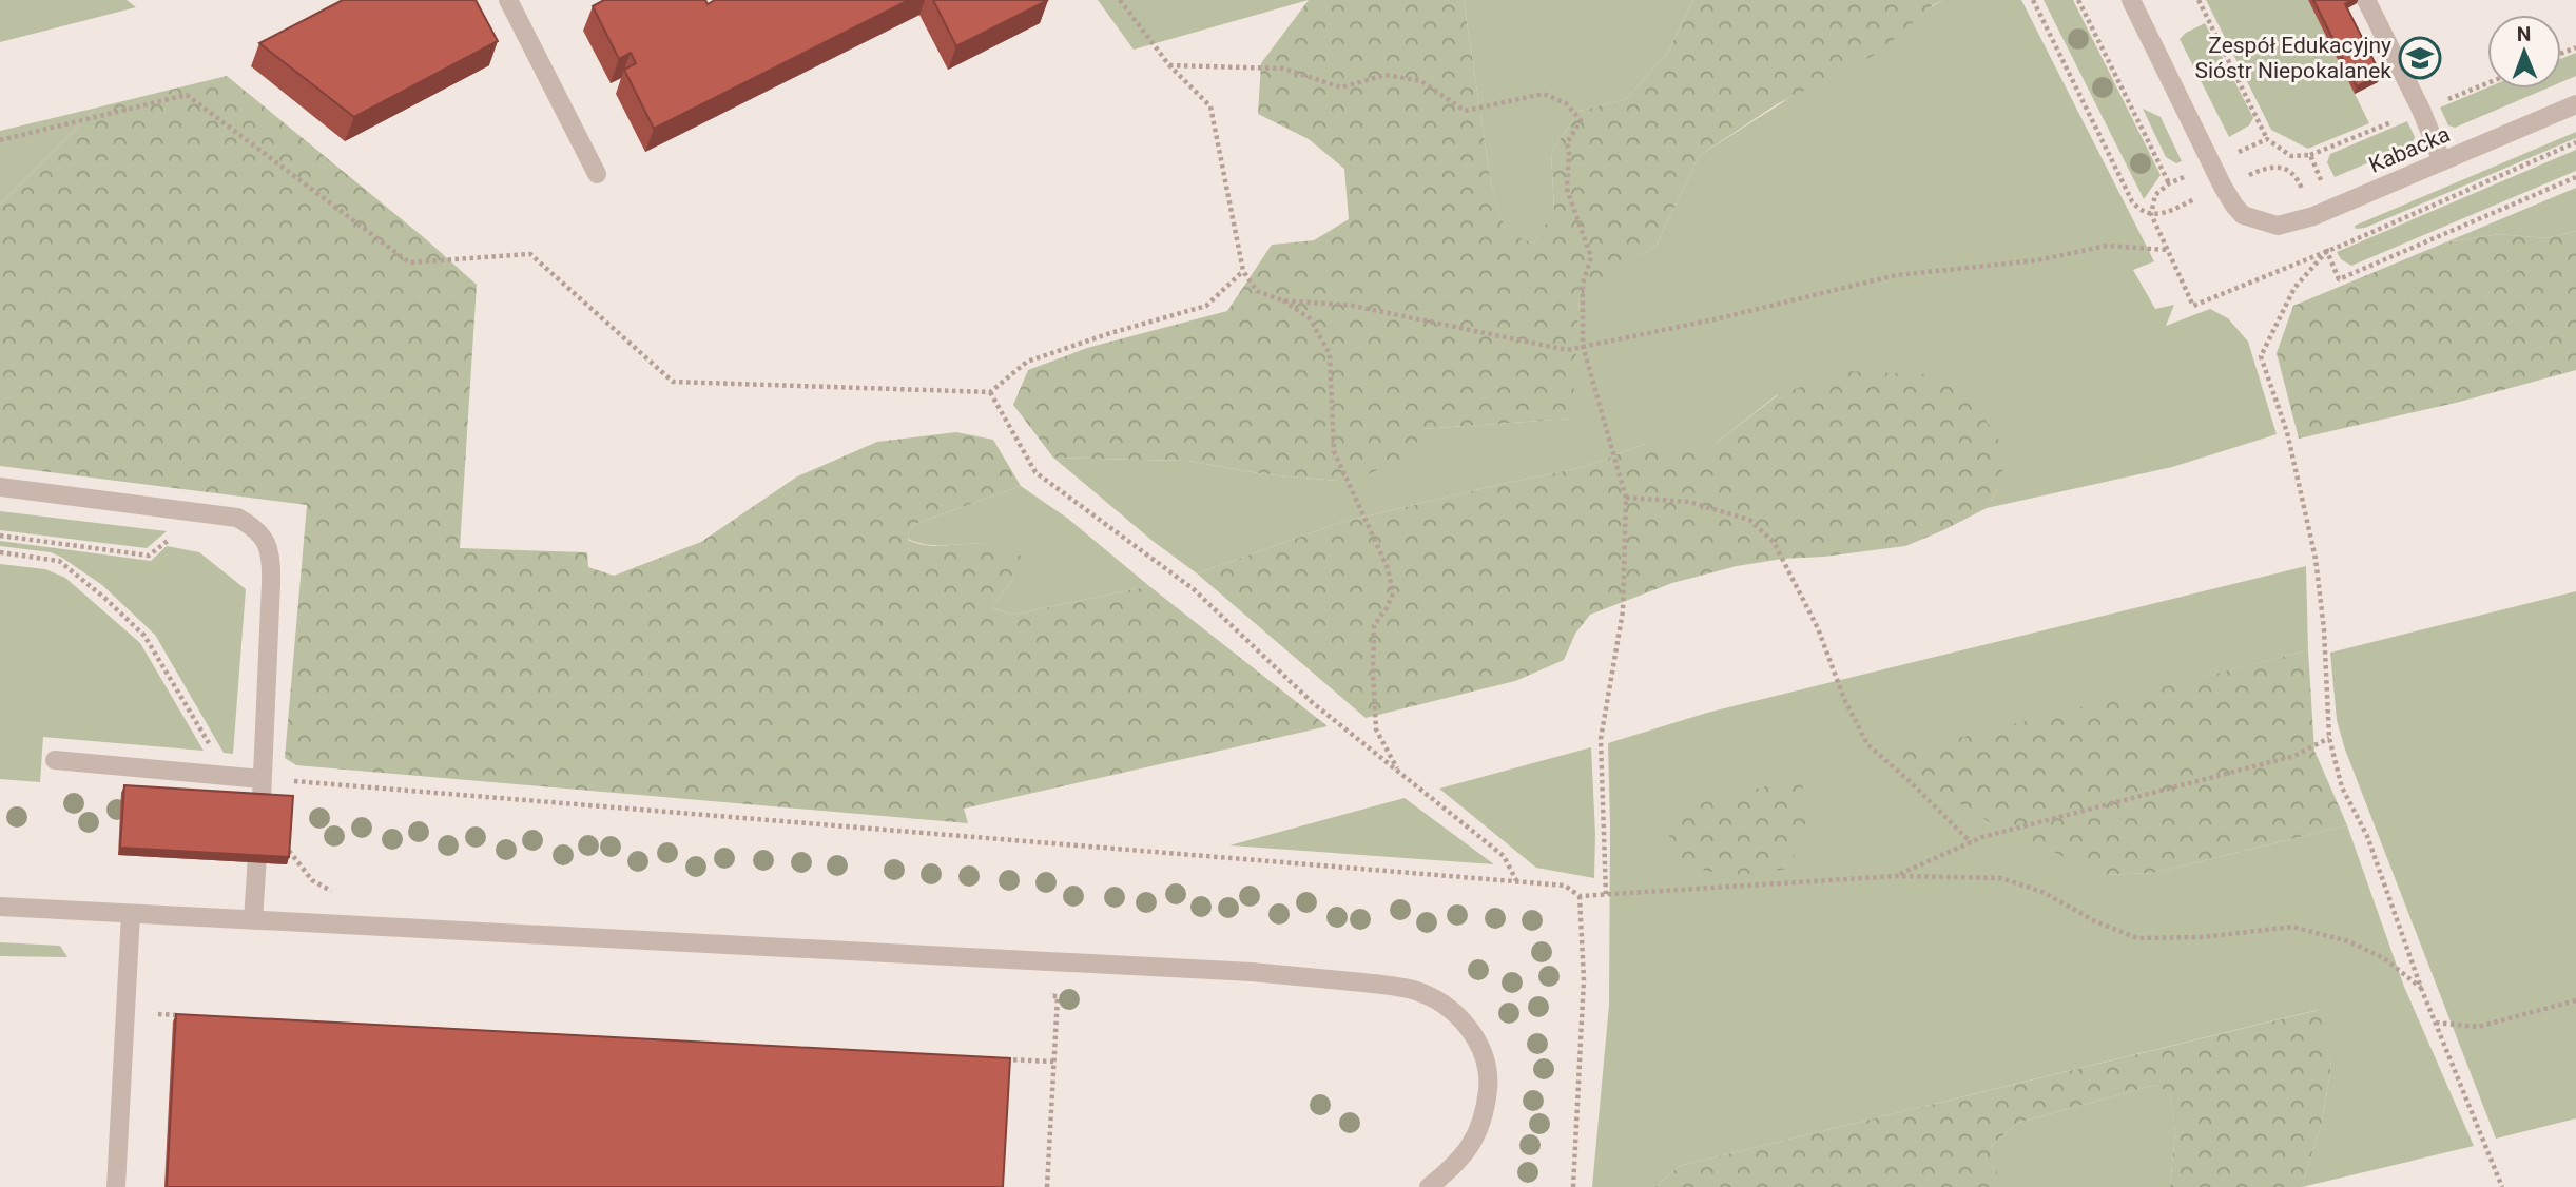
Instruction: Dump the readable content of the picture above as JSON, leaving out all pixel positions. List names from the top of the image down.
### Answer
{
  "streets": {
    "street": ["Kabacka"]
  },
  "places": {
    "school or university": ["Zespół Edukacyjny Sióstr Niepokalanek"]
  },
  "north": "top"
}
